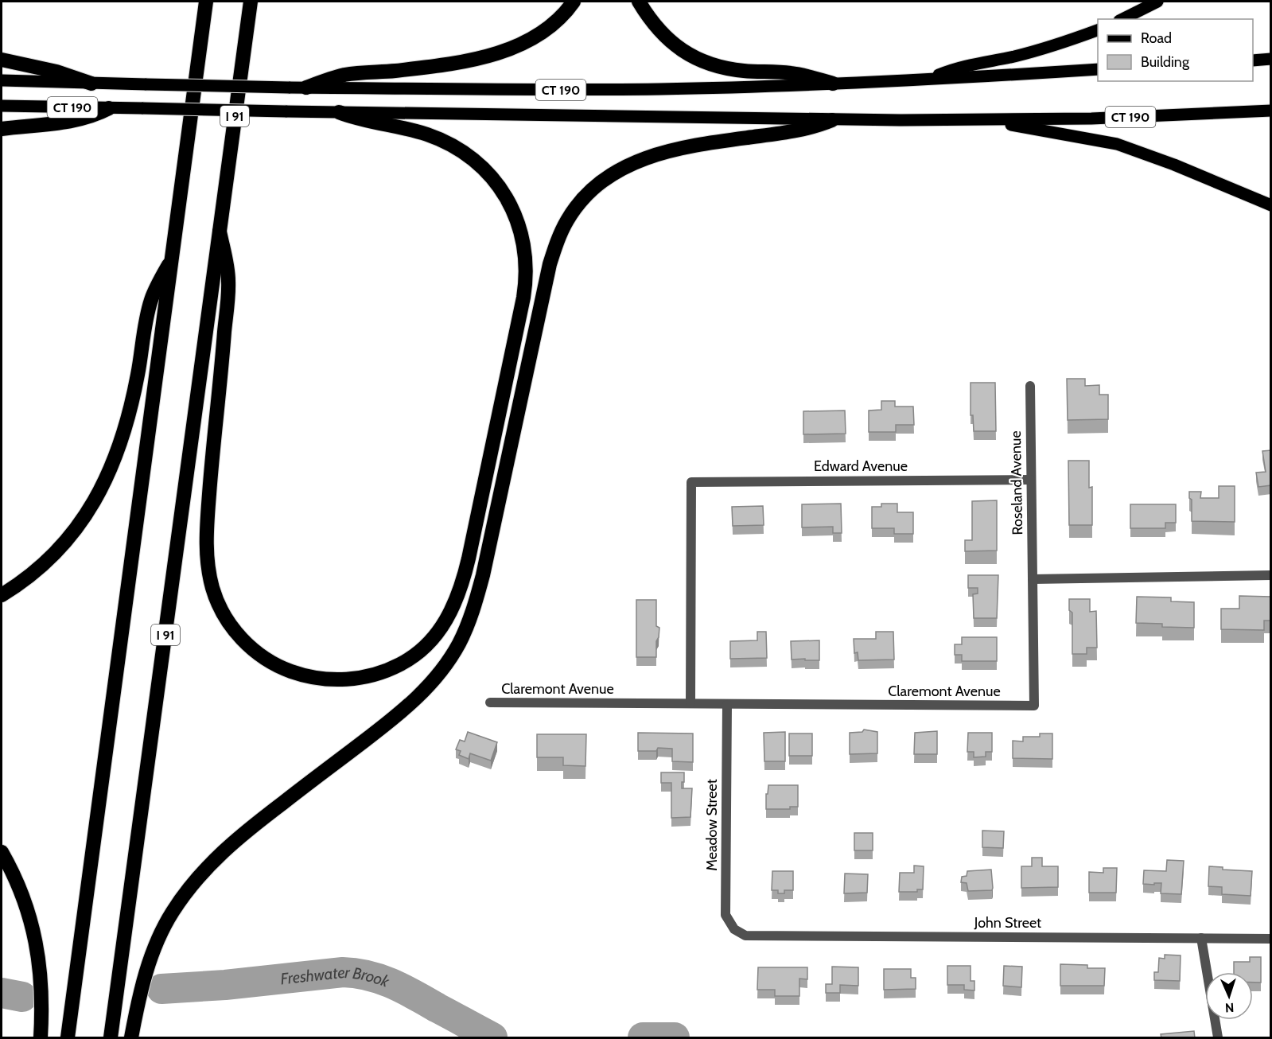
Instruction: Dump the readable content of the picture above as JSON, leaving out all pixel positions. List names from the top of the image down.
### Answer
{
  "streets": {
    "highway": ["I 91"],
    "main road": ["CT 190"],
    "street": [
      "Edward Avenue",
      "Roseland Avenue",
      "Claremont Avenue",
      "Meadow Street",
      "John Street"
    ]
  },
  "crossings": [
    ["Edward Avenue", "Roseland Avenue"],
    ["Edward Avenue", "Claremont Avenue"],
    ["Roseland Avenue", "Claremont Avenue"],
    ["Claremont Avenue", "Meadow Street"],
    ["Meadow Street", "John Street"]
  ],
  "water": ["Freshwater Brook"],
  "legend": ["Road", "Building"],
  "north": "bottom"
}
